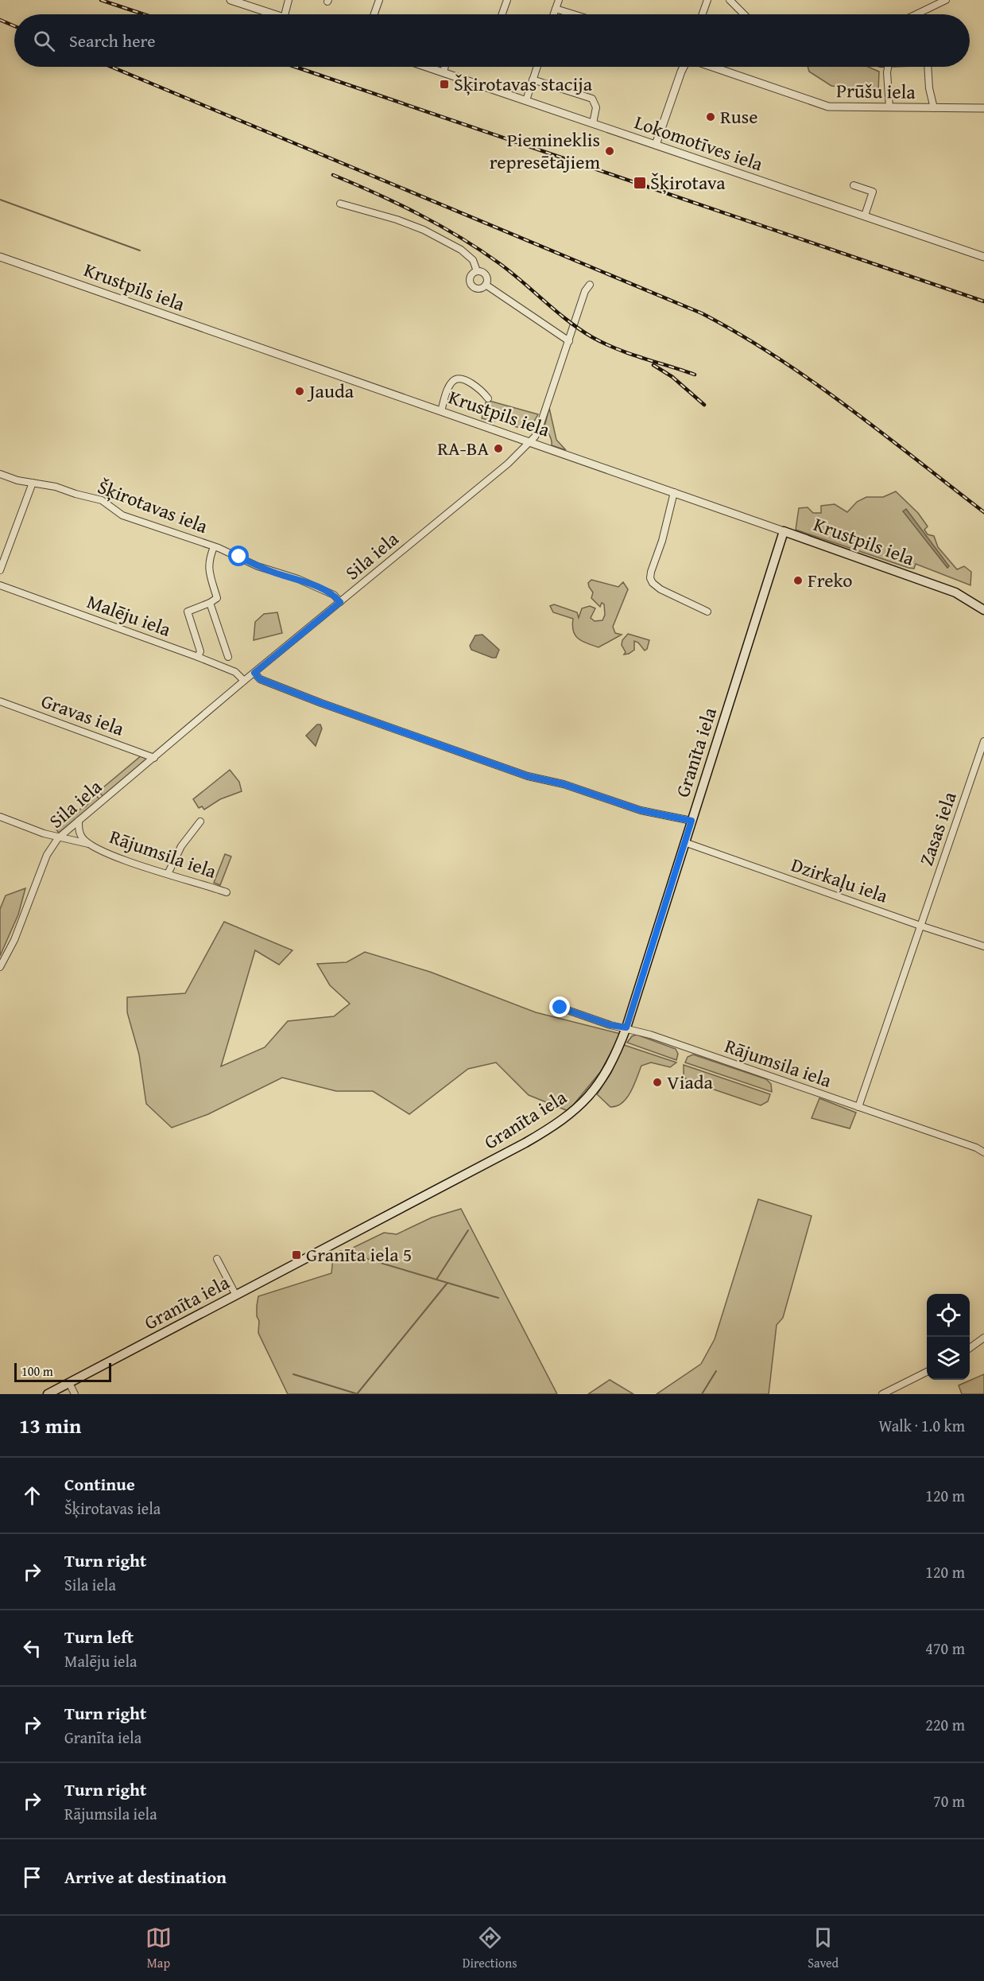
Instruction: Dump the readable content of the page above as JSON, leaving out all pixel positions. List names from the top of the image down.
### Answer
{
  "streets": {
    "main road": ["Krustpils iela", "Granīta iela"],
    "street": [
      "Prūšu iela",
      "Lokomotīves iela",
      "Šķirotavas iela",
      "Sila iela",
      "Malēju iela",
      "Gravas iela",
      "Zasas iela",
      "Rājumsila iela",
      "Dzirkaļu iela"
    ]
  },
  "crossings": [
    ["Krustpils iela", "Sila iela"],
    ["Krustpils iela", "Granīta iela"],
    ["Šķirotavas iela", "Sila iela"],
    ["Sila iela", "Malēju iela"],
    ["Sila iela", "Gravas iela"],
    ["Sila iela", "Rājumsila iela"],
    ["Granīta iela", "Rājumsila iela"],
    ["Granīta iela", "Dzirkaļu iela"],
    ["Zasas iela", "Rājumsila iela"],
    ["Zasas iela", "Dzirkaļu iela"]
  ],
  "places": {
    "transit": ["Šķirotavas stacija", "Šķirotava", "Granīta iela 5"],
    "other": [
      "Ruse",
      "Piemineklis represētajiem",
      "Jauda",
      "RA-BA",
      "Freko",
      "Viada"
    ]
  },
  "scale_bar": "100 m",
  "page": {
    "search": "Search here",
    "scale": "100 m",
    "heading": ["13 min", "Walk · 1.0 km"],
    "list": [
      ["Continue", "Šķirotavas iela", "120 m"],
      ["Turn right", "Sila iela", "120 m"],
      ["Turn left", "Malēju iela", "470 m"],
      ["Turn right", "Granīta iela", "220 m"],
      ["Turn right", "Rājumsila iela", "70 m"],
      "Arrive at destination"
    ],
    "nav": ["Map", "Directions", "Saved"]
  }
}
